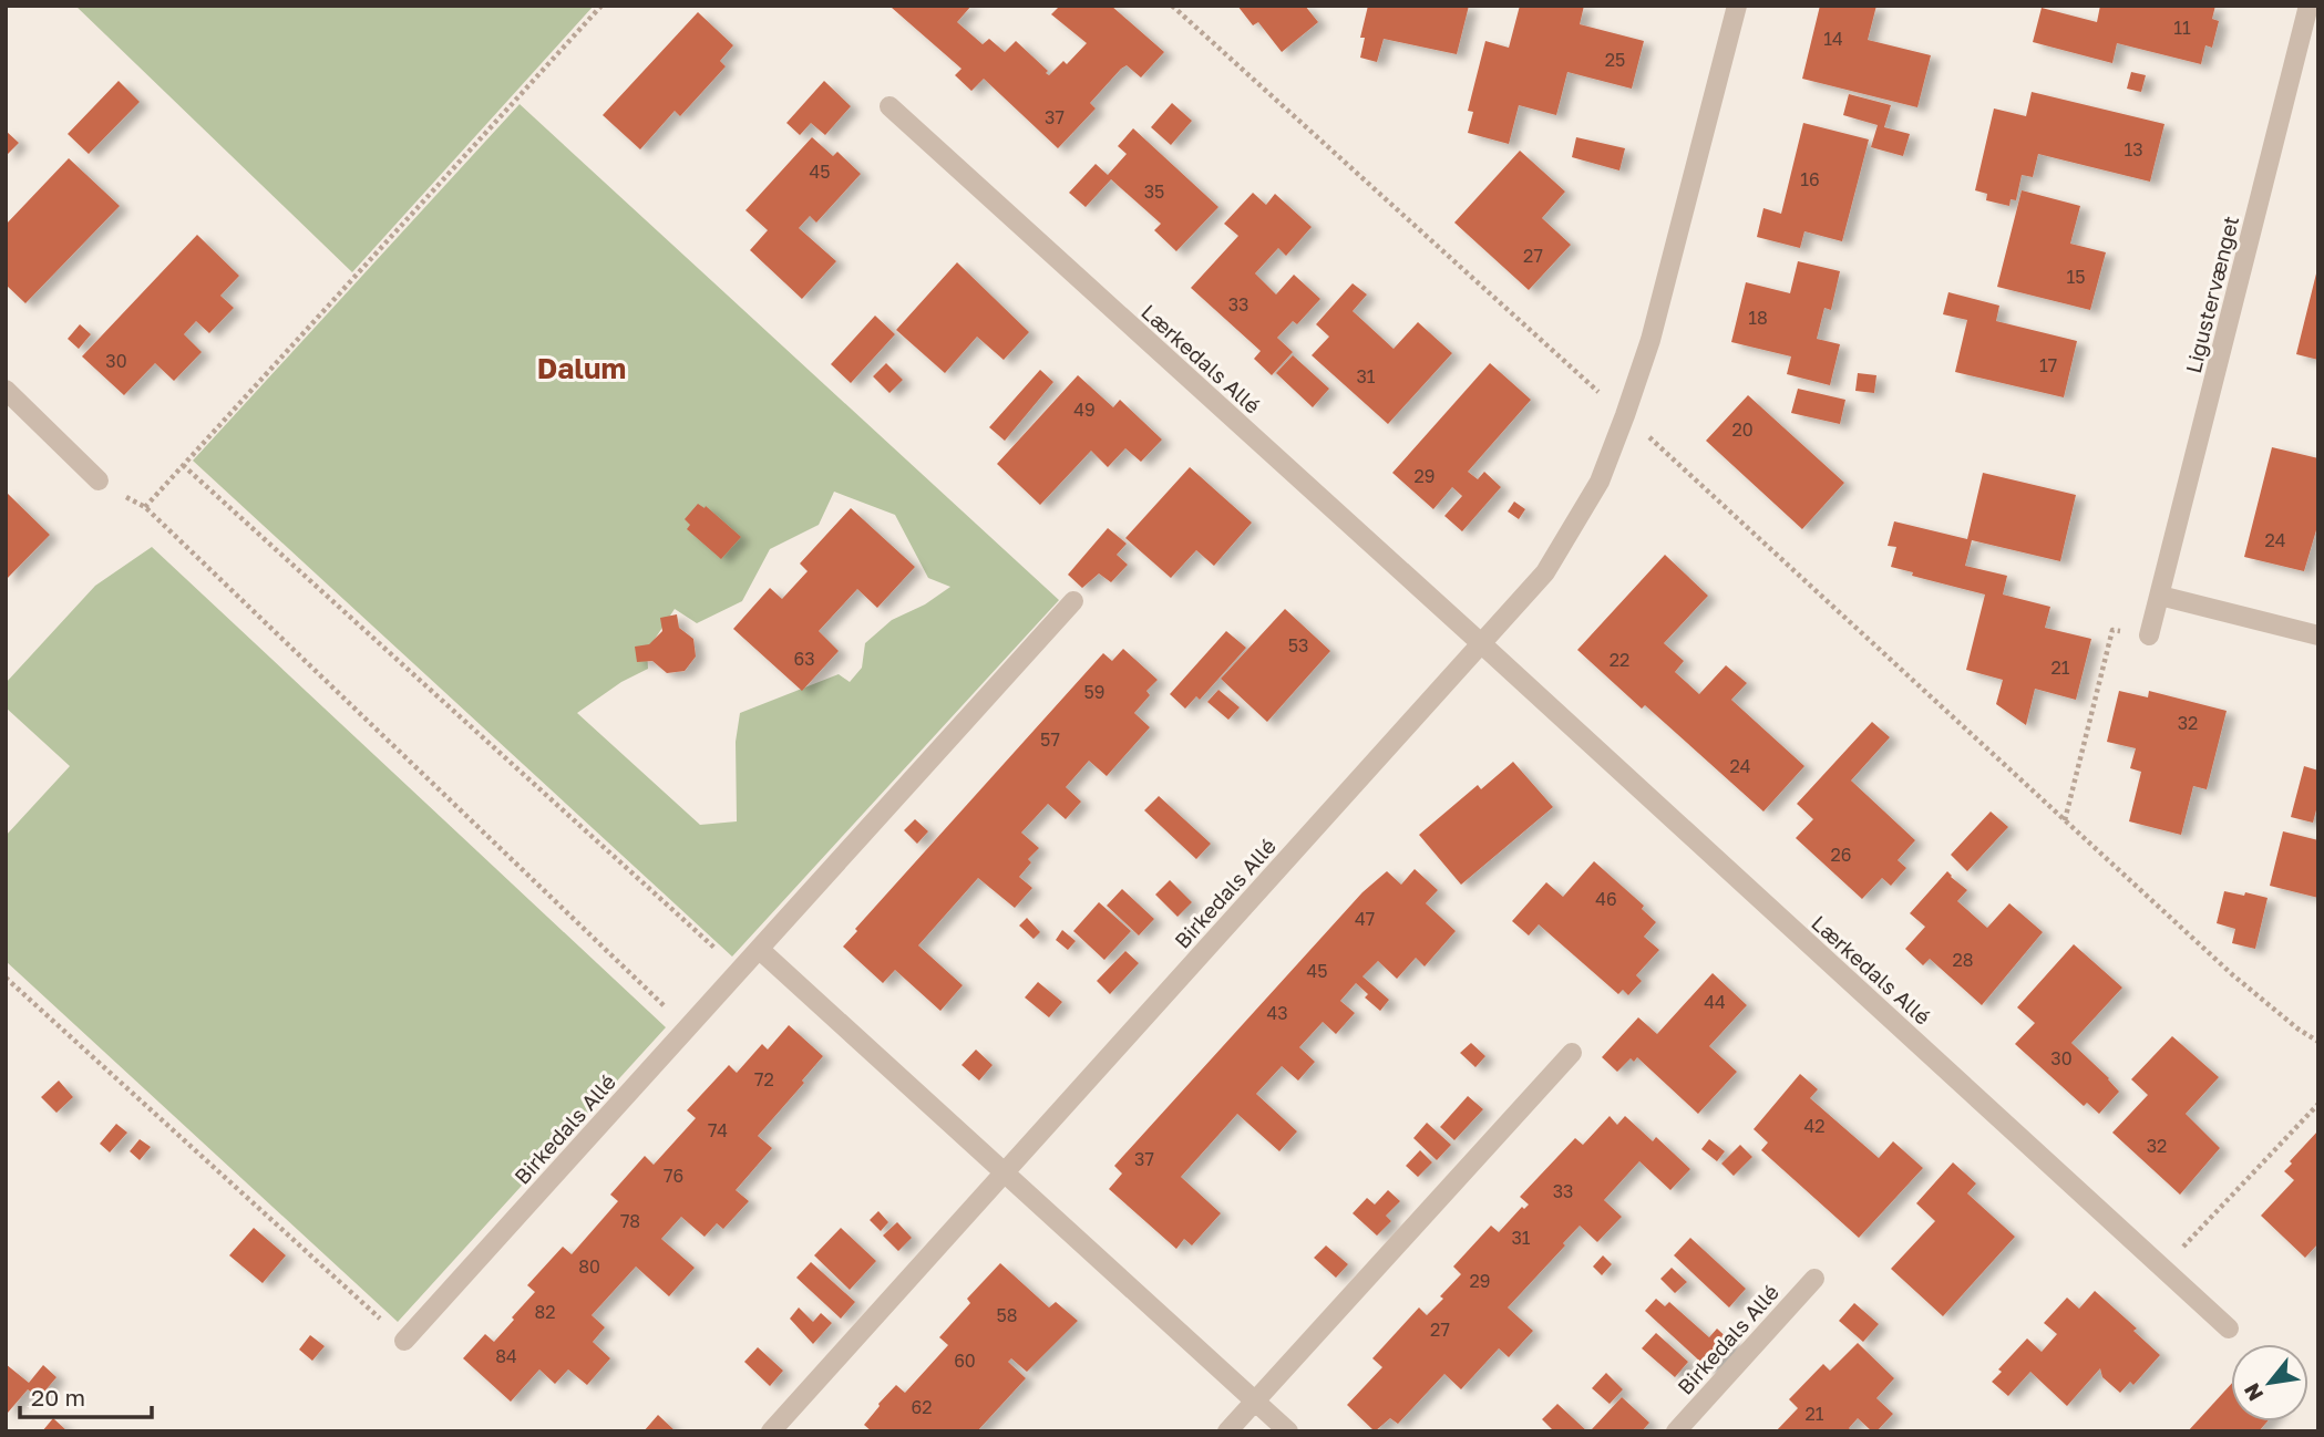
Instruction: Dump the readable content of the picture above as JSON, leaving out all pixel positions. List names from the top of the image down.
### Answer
{
  "streets": {
    "street": ["Ligustervænget", "Lærkedals Allé", "Birkedals Allé"]
  },
  "crossings": [
    ["Lærkedals Allé", "Birkedals Allé"]
  ],
  "districts": ["Dalum"],
  "house_numbers": [
    "11",
    "14",
    "25",
    "37",
    "13",
    "45",
    "16",
    "35",
    "27",
    "15",
    "33",
    "18",
    "30",
    "17",
    "31",
    "49",
    "20",
    "29",
    "24",
    "53",
    "63",
    "22",
    "21",
    "59",
    "32",
    "57",
    "24",
    "26",
    "46",
    "47",
    "28",
    "45",
    "44",
    "43",
    "30",
    "72",
    "42",
    "74",
    "32",
    "37",
    "76",
    "33",
    "78",
    "31",
    "80",
    "29",
    "82",
    "58",
    "27",
    "84",
    "60",
    "62",
    "21"
  ],
  "scale_bar": "20 m",
  "north": "bottom left"
}
